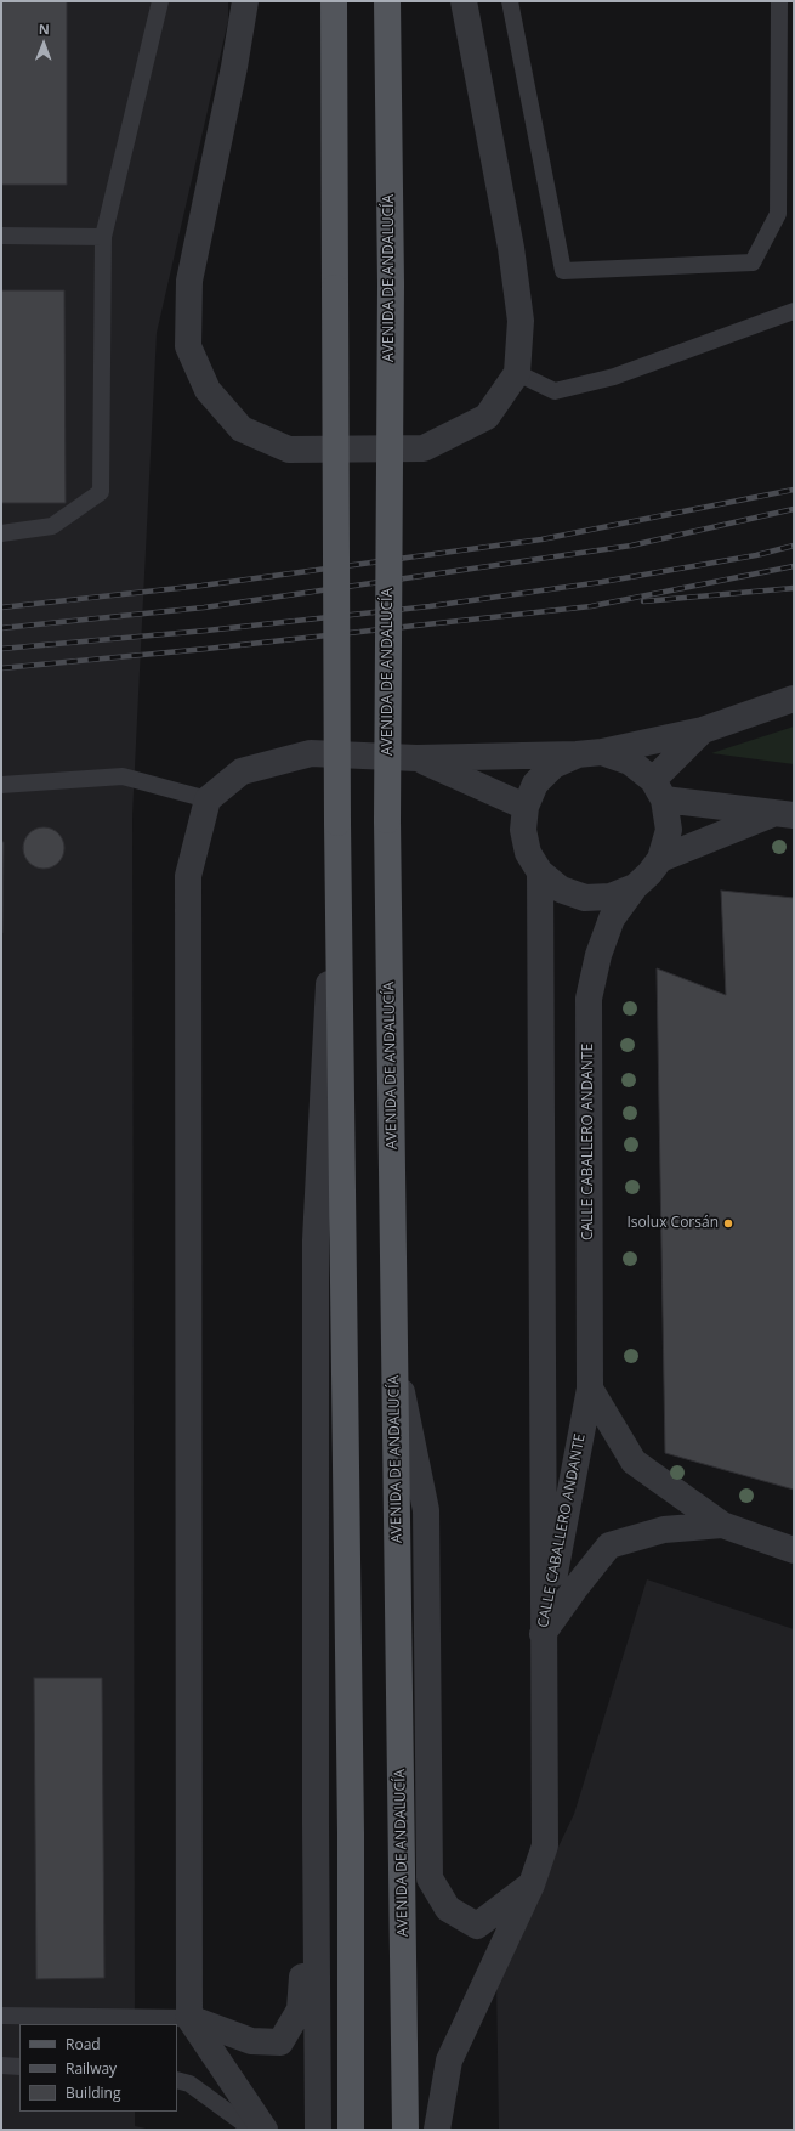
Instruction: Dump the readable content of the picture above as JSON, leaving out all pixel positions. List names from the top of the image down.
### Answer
{
  "streets": {
    "main road": ["AVENIDA DE ANDALUCÍA"],
    "street": ["CALLE CABALLERO ANDANTE"]
  },
  "places": ["Isolux Corsán"],
  "legend": ["Road", "Railway", "Building"],
  "north": "top"
}
